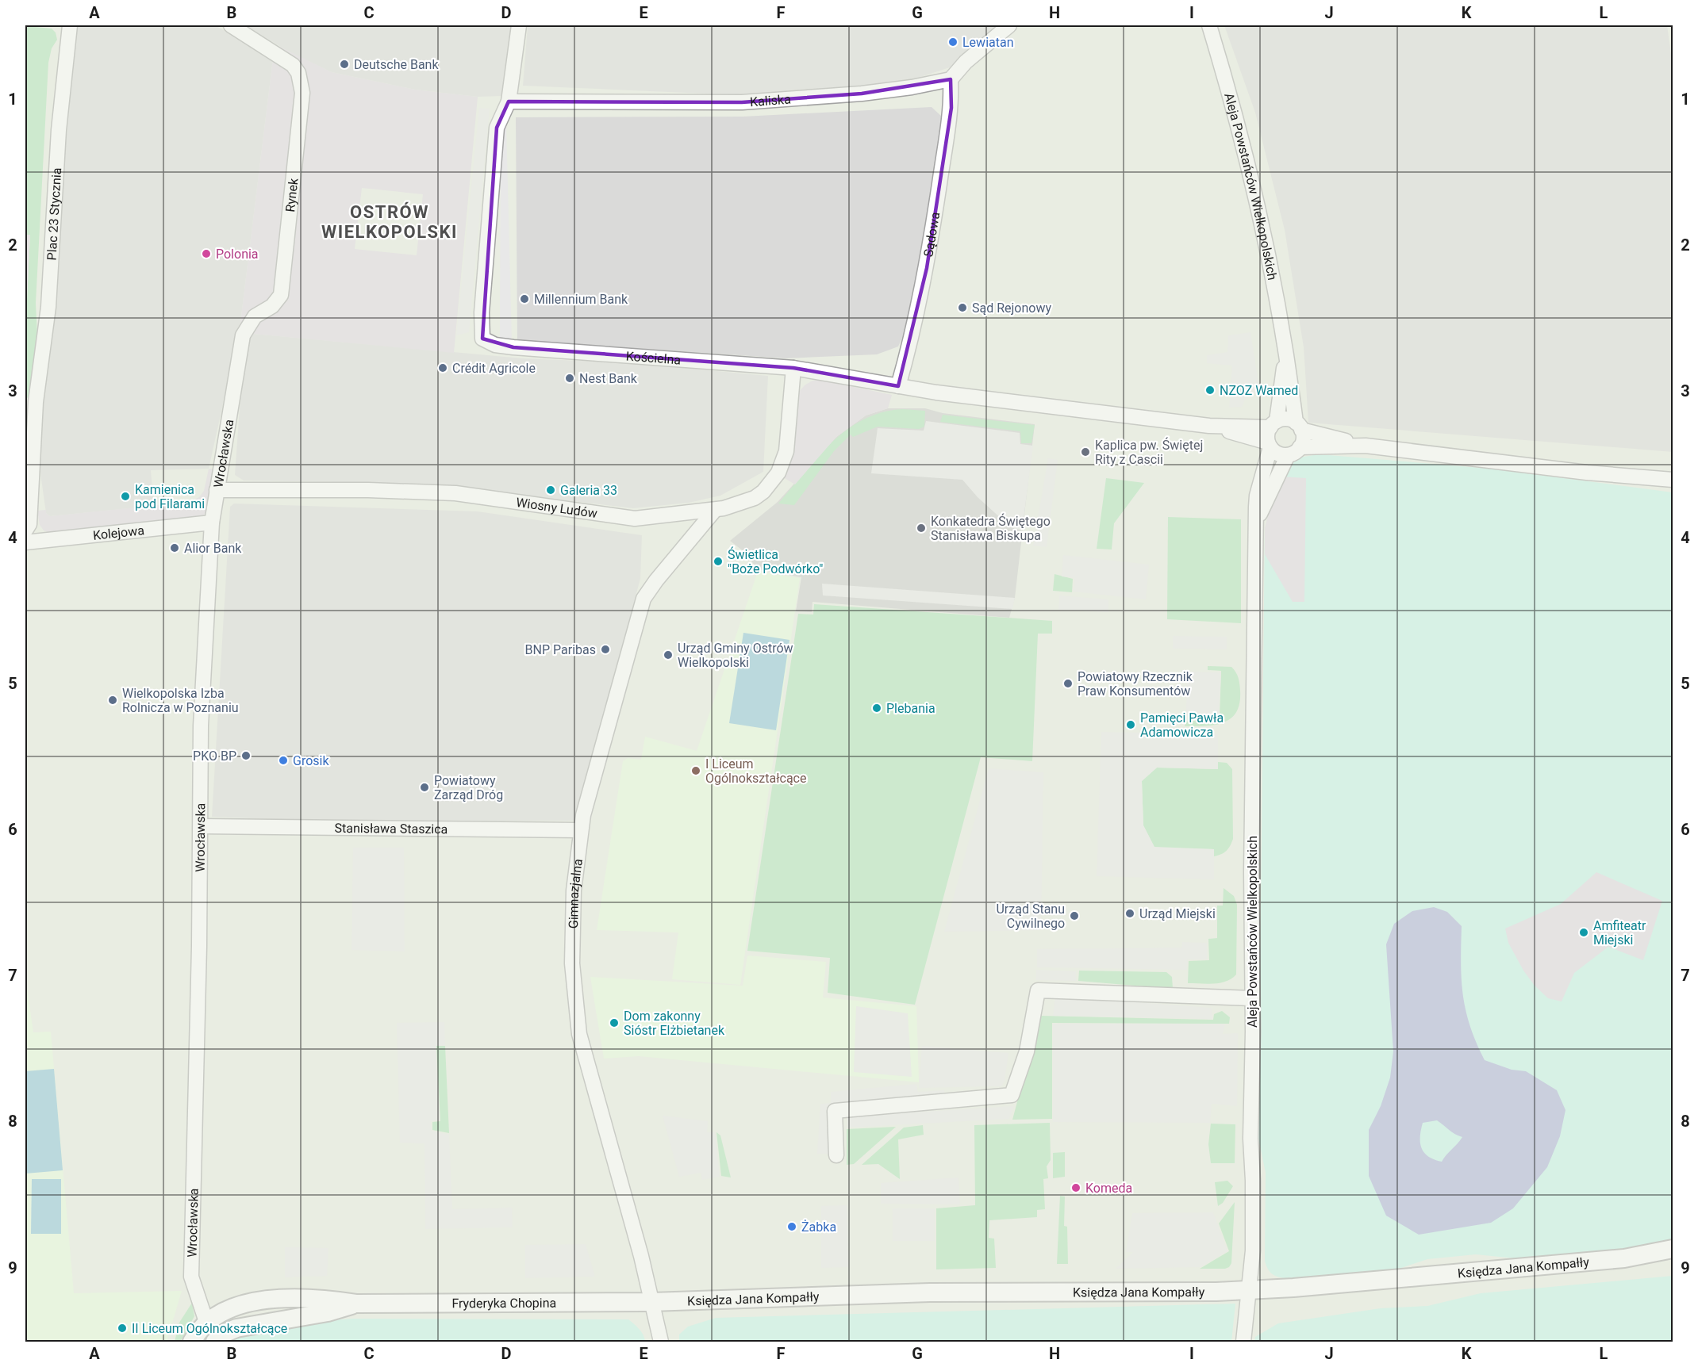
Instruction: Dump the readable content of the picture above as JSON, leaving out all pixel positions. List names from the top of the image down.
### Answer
{
  "streets": {
    "street": [
      "Kaliska",
      "Aleja Powstańców Wielkopolskich",
      "Rynek",
      "Plac 23 Stycznia",
      "Sądowa",
      "Kościelna",
      "Wrocławska",
      "Wiosny Ludów",
      "Kolejowa",
      "Stanisława Staszica",
      "Gimnazjalna",
      "Księdza Jana Kompałły",
      "Fryderyka Chopina"
    ]
  },
  "crossings": [
    ["Kaliska", "Sądowa"],
    ["Kaliska", "Kościelna"],
    ["Aleja Powstańców Wielkopolskich", "Księdza Jana Kompałły"],
    ["Rynek", "Wrocławska"],
    ["Sądowa", "Kościelna"],
    ["Kościelna", "Wiosny Ludów"],
    ["Wrocławska", "Wiosny Ludów"],
    ["Wrocławska", "Kolejowa"],
    ["Wrocławska", "Stanisława Staszica"],
    ["Wrocławska", "Fryderyka Chopina"],
    ["Wiosny Ludów", "Gimnazjalna"],
    ["Stanisława Staszica", "Gimnazjalna"],
    ["Gimnazjalna", "Księdza Jana Kompałły"],
    ["Gimnazjalna", "Fryderyka Chopina"],
    ["Księdza Jana Kompałły", "Fryderyka Chopina"]
  ],
  "districts": ["OSTRÓW WIELKOPOLSKI"],
  "places": [
    "Lewiatan",
    "Deutsche Bank",
    "Polonia",
    "Millennium Bank",
    "Sąd Rejonowy",
    "Crédit Agricole",
    "Nest Bank",
    "NZOZ Wamed",
    "Kaplica pw. Świętej Rity z Cascii",
    "Galeria 33",
    "Kamienica pod Filarami",
    "Konkatedra Świętego Stanisława Biskupa",
    "Alior Bank",
    "Świetlica \"Boże Podwórko\"",
    "BNP Paribas",
    "Urząd Gminy Ostrów Wielkopolski",
    "Powiatowy Rzecznik Praw Konsumentów",
    "Wielkopolska Izba Rolnicza w Poznaniu",
    "Plebania",
    "Pamięci Pawła Adamowicza",
    "PKO BP",
    "Grosik",
    "I Liceum Ogólnokształcące",
    "Powiatowy Zarząd Dróg",
    "Urząd Miejski",
    "Urząd Stanu Cywilnego",
    "Amfiteatr Miejski",
    "Dom zakonny Sióstr Elżbietanek",
    "Komeda",
    "Żabka",
    "II Liceum Ogólnokształcące"
  ],
  "grid": {
    "columns": [
      "A",
      "B",
      "C",
      "D",
      "E",
      "F",
      "G",
      "H",
      "I",
      "J",
      "K",
      "L"
    ],
    "rows": [
      "1",
      "2",
      "3",
      "4",
      "5",
      "6",
      "7",
      "8",
      "9"
    ]
  }
}
